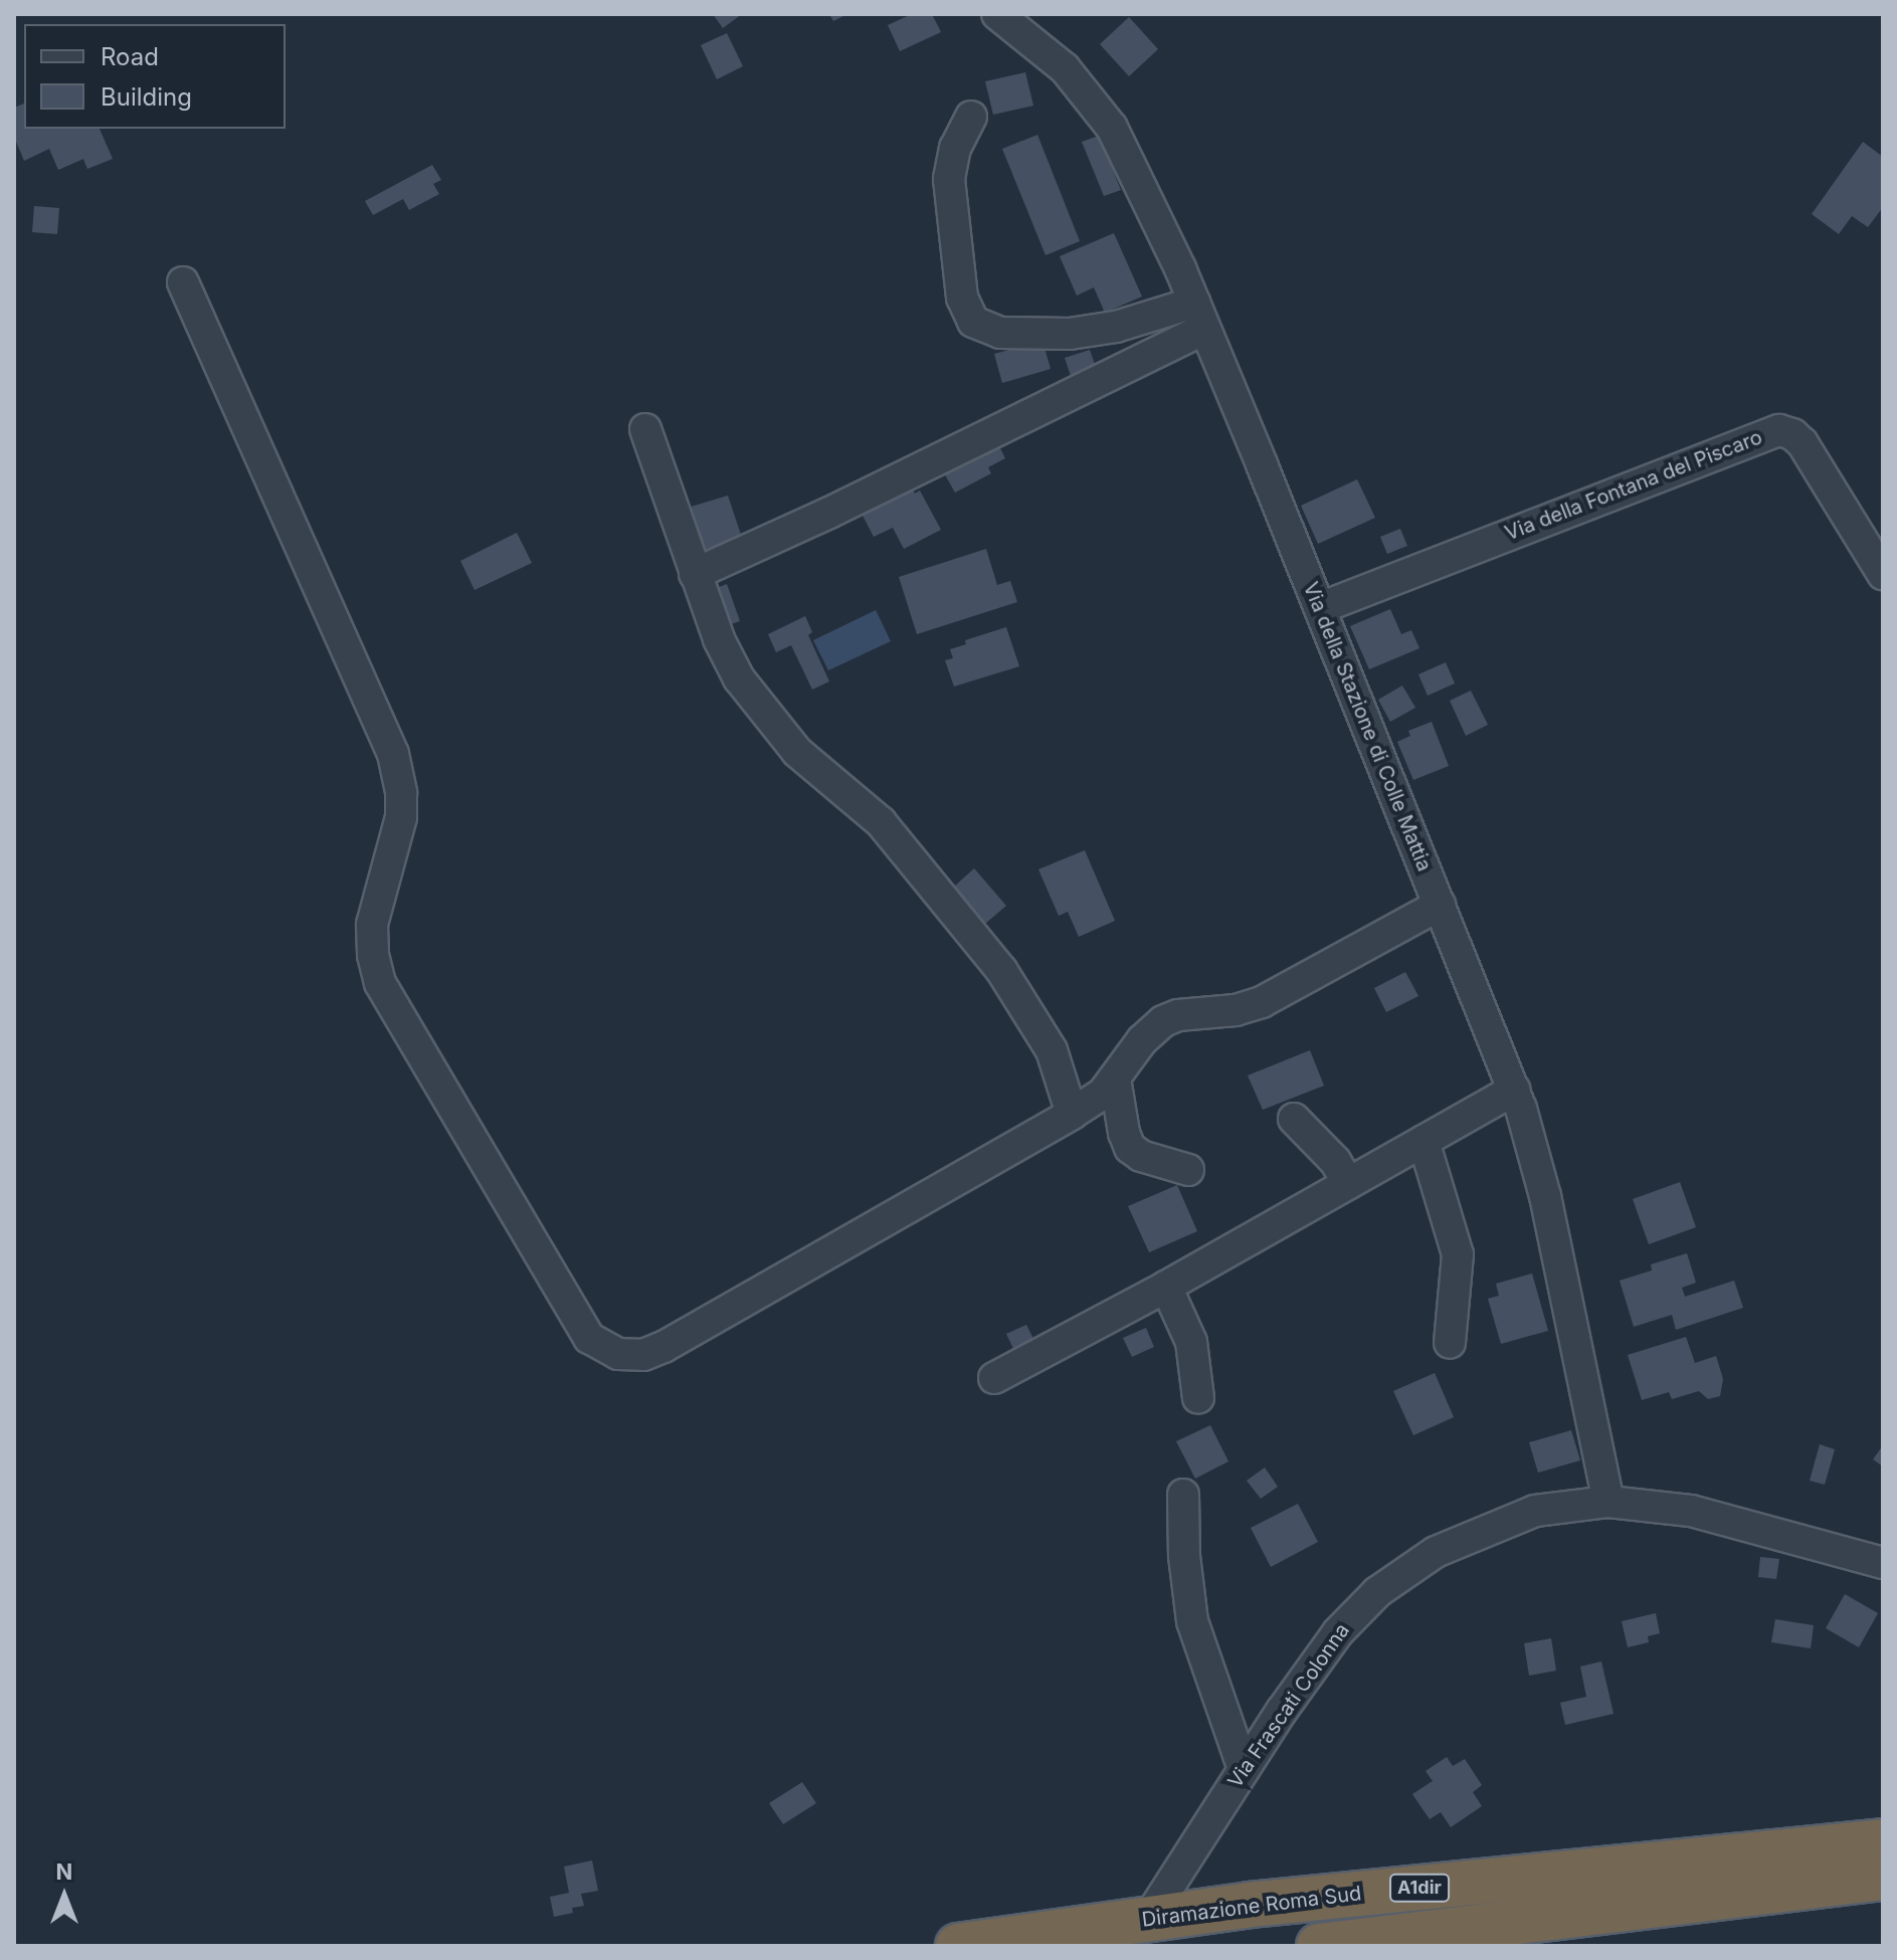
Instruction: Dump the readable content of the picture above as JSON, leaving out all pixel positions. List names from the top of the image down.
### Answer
{
  "streets": {
    "highway": ["A1dir", "Diramazione Roma Sud"],
    "street": ["Via della Fontana del Piscaro", "Via della Stazione di Colle Mattia", "Via Frascati Colonna"]
  },
  "crossings": [
    ["Via della Fontana del Piscaro", "Via della Stazione di Colle Mattia"],
    ["Via della Stazione di Colle Mattia", "Via Frascati Colonna"]
  ],
  "legend": ["Road", "Building"],
  "north": "top"
}
